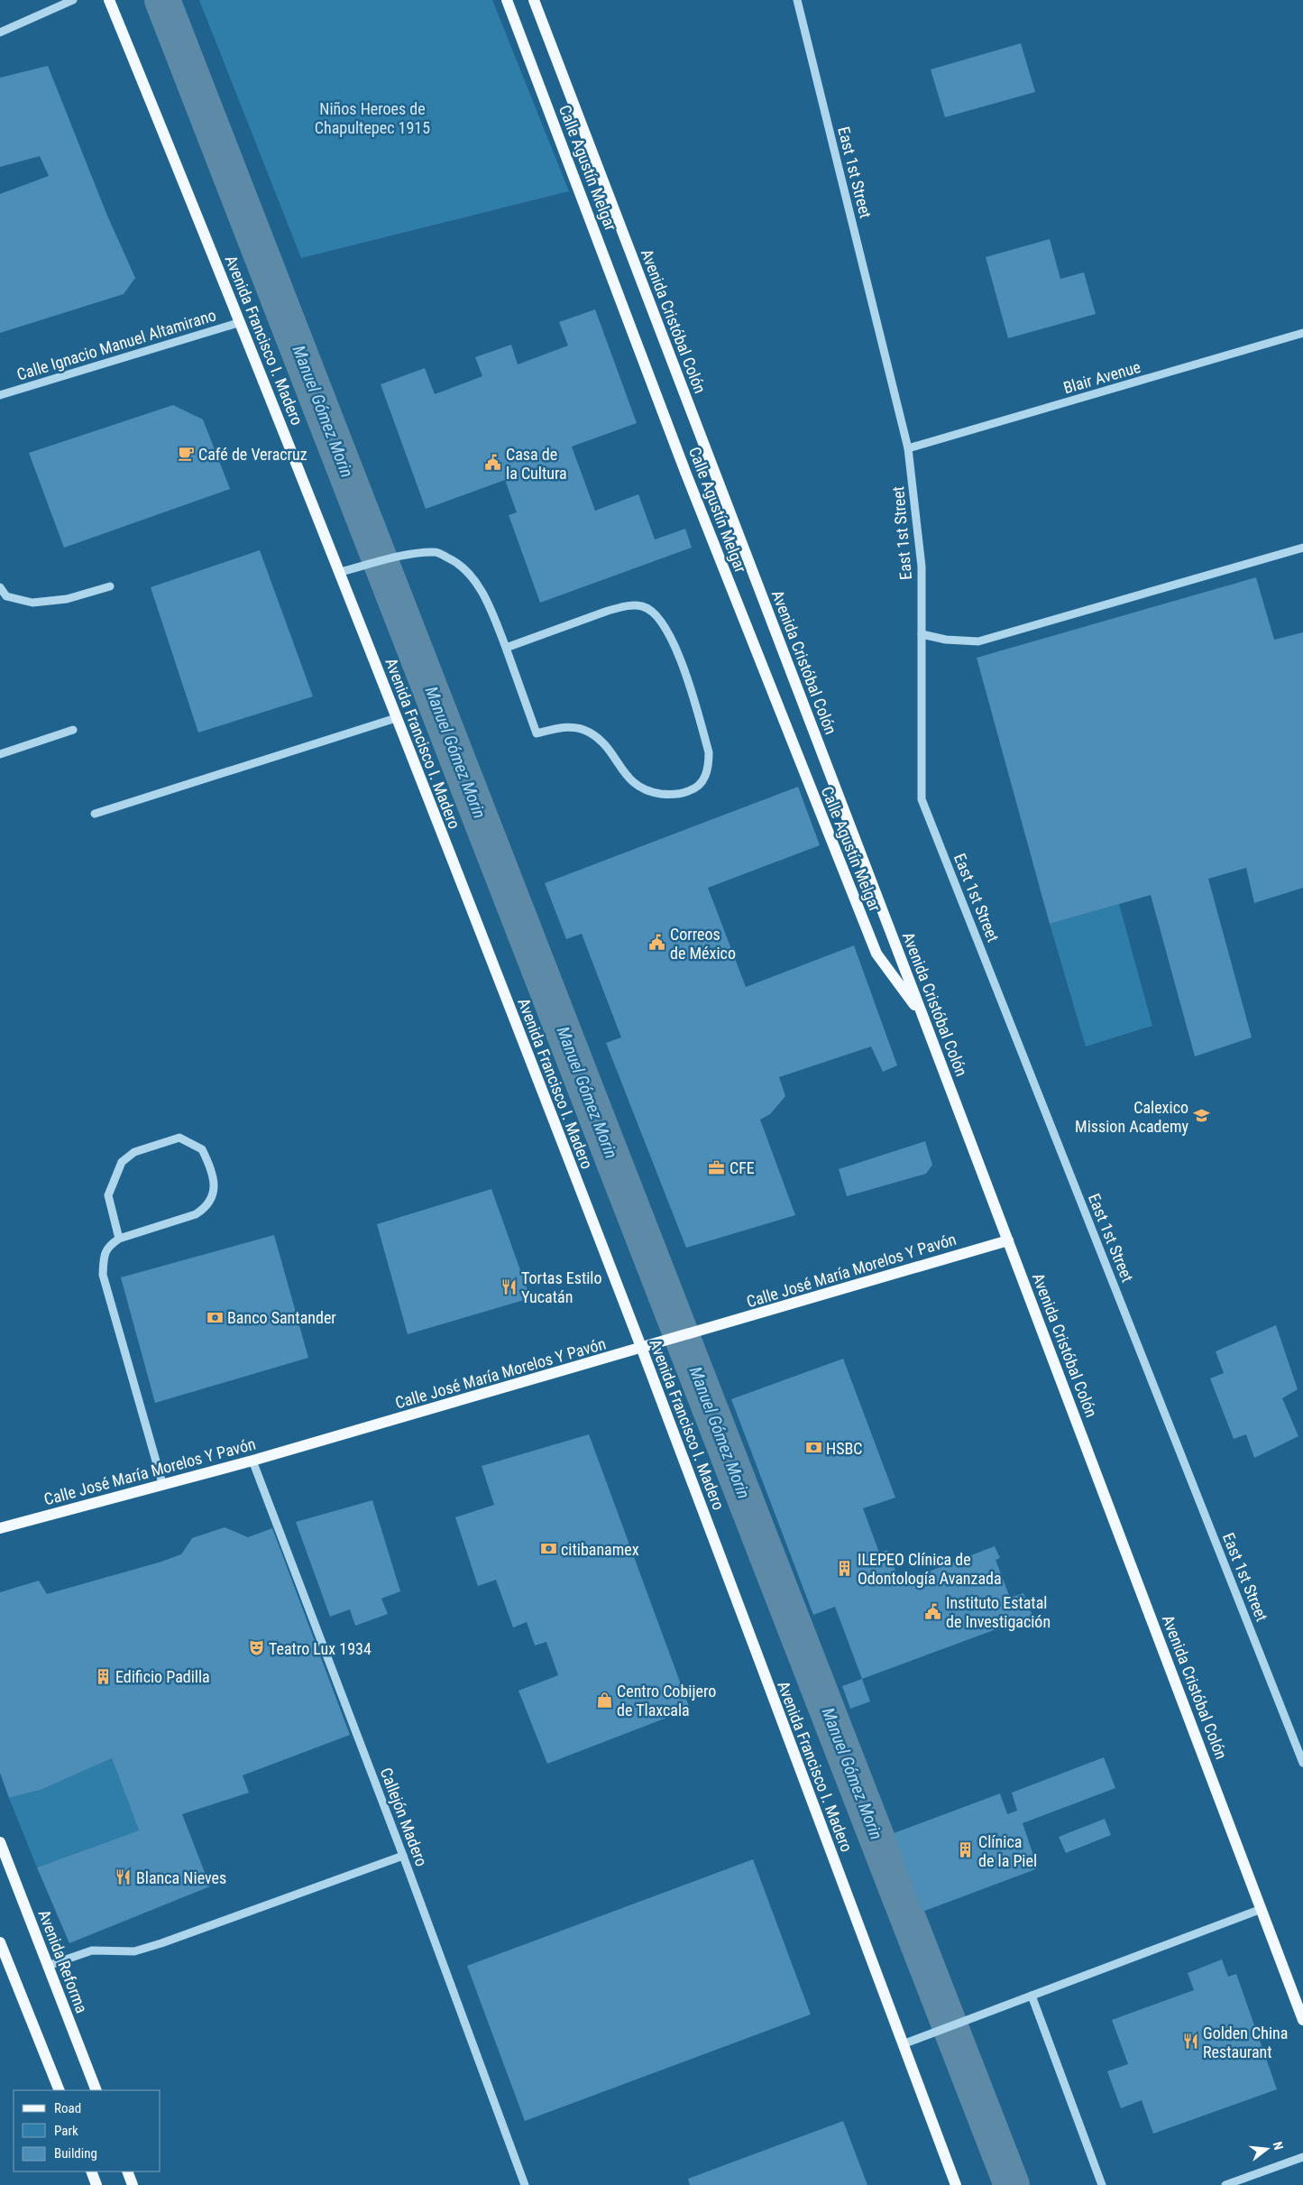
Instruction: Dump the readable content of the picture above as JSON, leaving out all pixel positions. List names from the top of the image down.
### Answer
{
  "streets": {
    "main road": [
      "Calle Agustín Melgar",
      "Avenida Cristóbal Colón",
      "Avenida Francisco I. Madero",
      "Calle José María Morelos Y Pavón",
      "Avenida Reforma"
    ],
    "street": [
      "East 1st Street",
      "Calle Ignacio Manuel Altamirano",
      "Blair Avenue",
      "Callejón Madero"
    ]
  },
  "crossings": [
    ["Calle Agustín Melgar", "Avenida Cristóbal Colón"],
    ["East 1st Street", "Blair Avenue"],
    ["Avenida Cristóbal Colón", "Calle José María Morelos Y Pavón"],
    ["Avenida Francisco I. Madero", "Calle Ignacio Manuel Altamirano"],
    ["Avenida Francisco I. Madero", "Calle José María Morelos Y Pavón"],
    ["Calle José María Morelos Y Pavón", "Callejón Madero"]
  ],
  "water": ["Manuel Gómez Morin"],
  "parks": ["Niños Heroes de Chapultepec 1915"],
  "places": {
    "cafe": ["Café de Veracruz"],
    "public building": ["Casa de la Cultura", "Correos de México", "Instituto Estatal de Investigación"],
    "school or university": ["Calexico Mission Academy"],
    "office": ["CFE"],
    "restaurant": ["Tortas Estilo Yucatán", "Blanca Nieves", "Golden China Restaurant"],
    "bank": ["Banco Santander", "HSBC", "citibanamex"],
    "building": ["ILEPEO Clínica de Odontología Avanzada", "Edificio Padilla", "Clínica de la Piel"],
    "theatre": ["Teatro Lux 1934"],
    "shop": ["Centro Cobijero de Tlaxcala"]
  },
  "legend": ["Road", "Park", "Building"],
  "north": "right"
}
